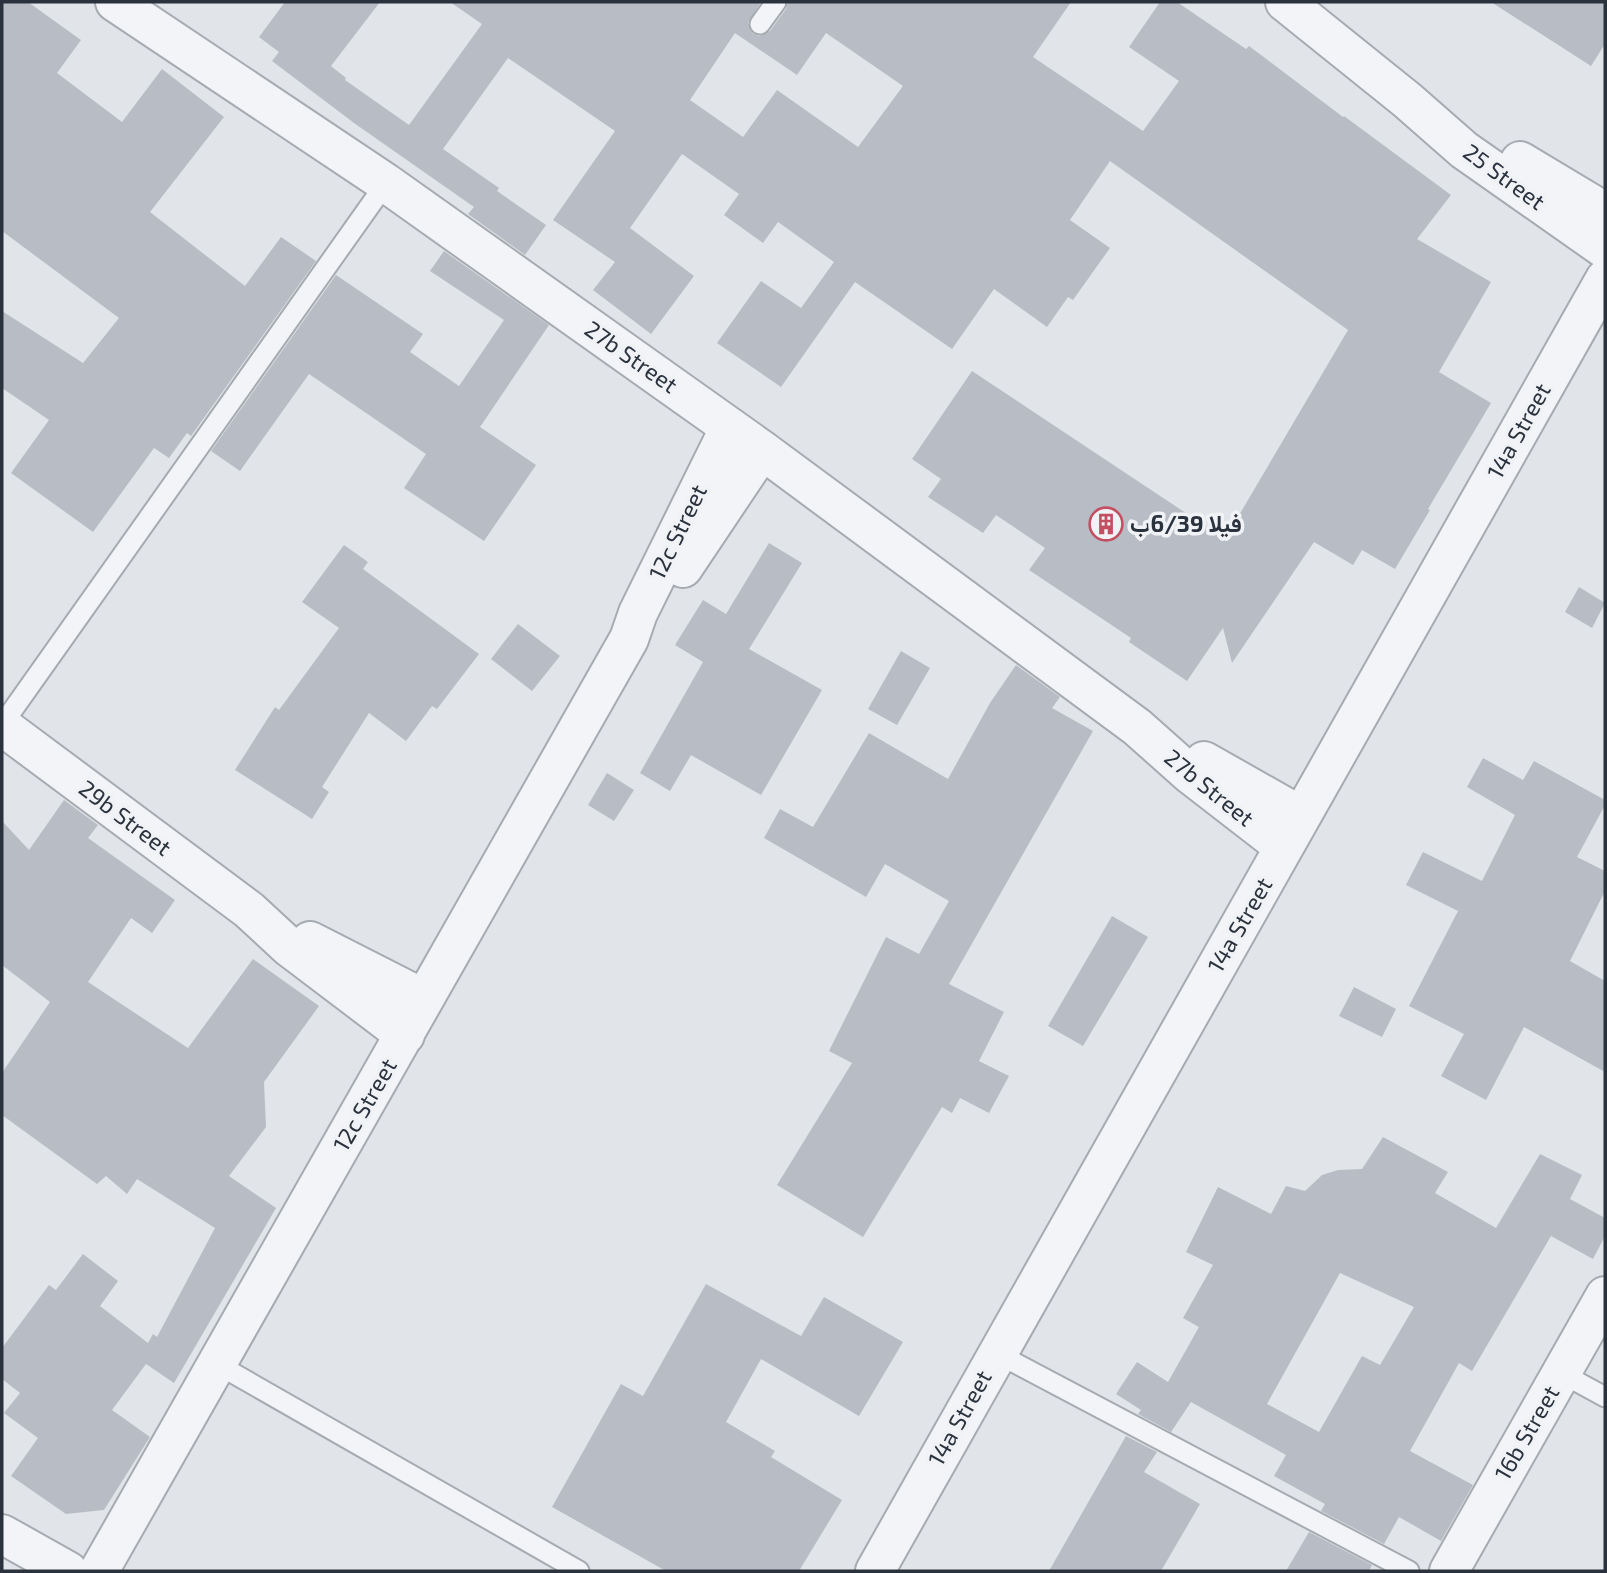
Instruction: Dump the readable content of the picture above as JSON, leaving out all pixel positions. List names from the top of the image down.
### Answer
{
  "streets": {
    "street": [
      "25 Street",
      "27b Street",
      "14a Street",
      "12c Street",
      "29b Street",
      "16b Street"
    ]
  },
  "crossings": [
    ["27b Street", "14a Street"],
    ["27b Street", "12c Street"],
    ["12c Street", "29b Street"]
  ],
  "places": {
    "building": ["فيلا 6/39ب"]
  }
}
